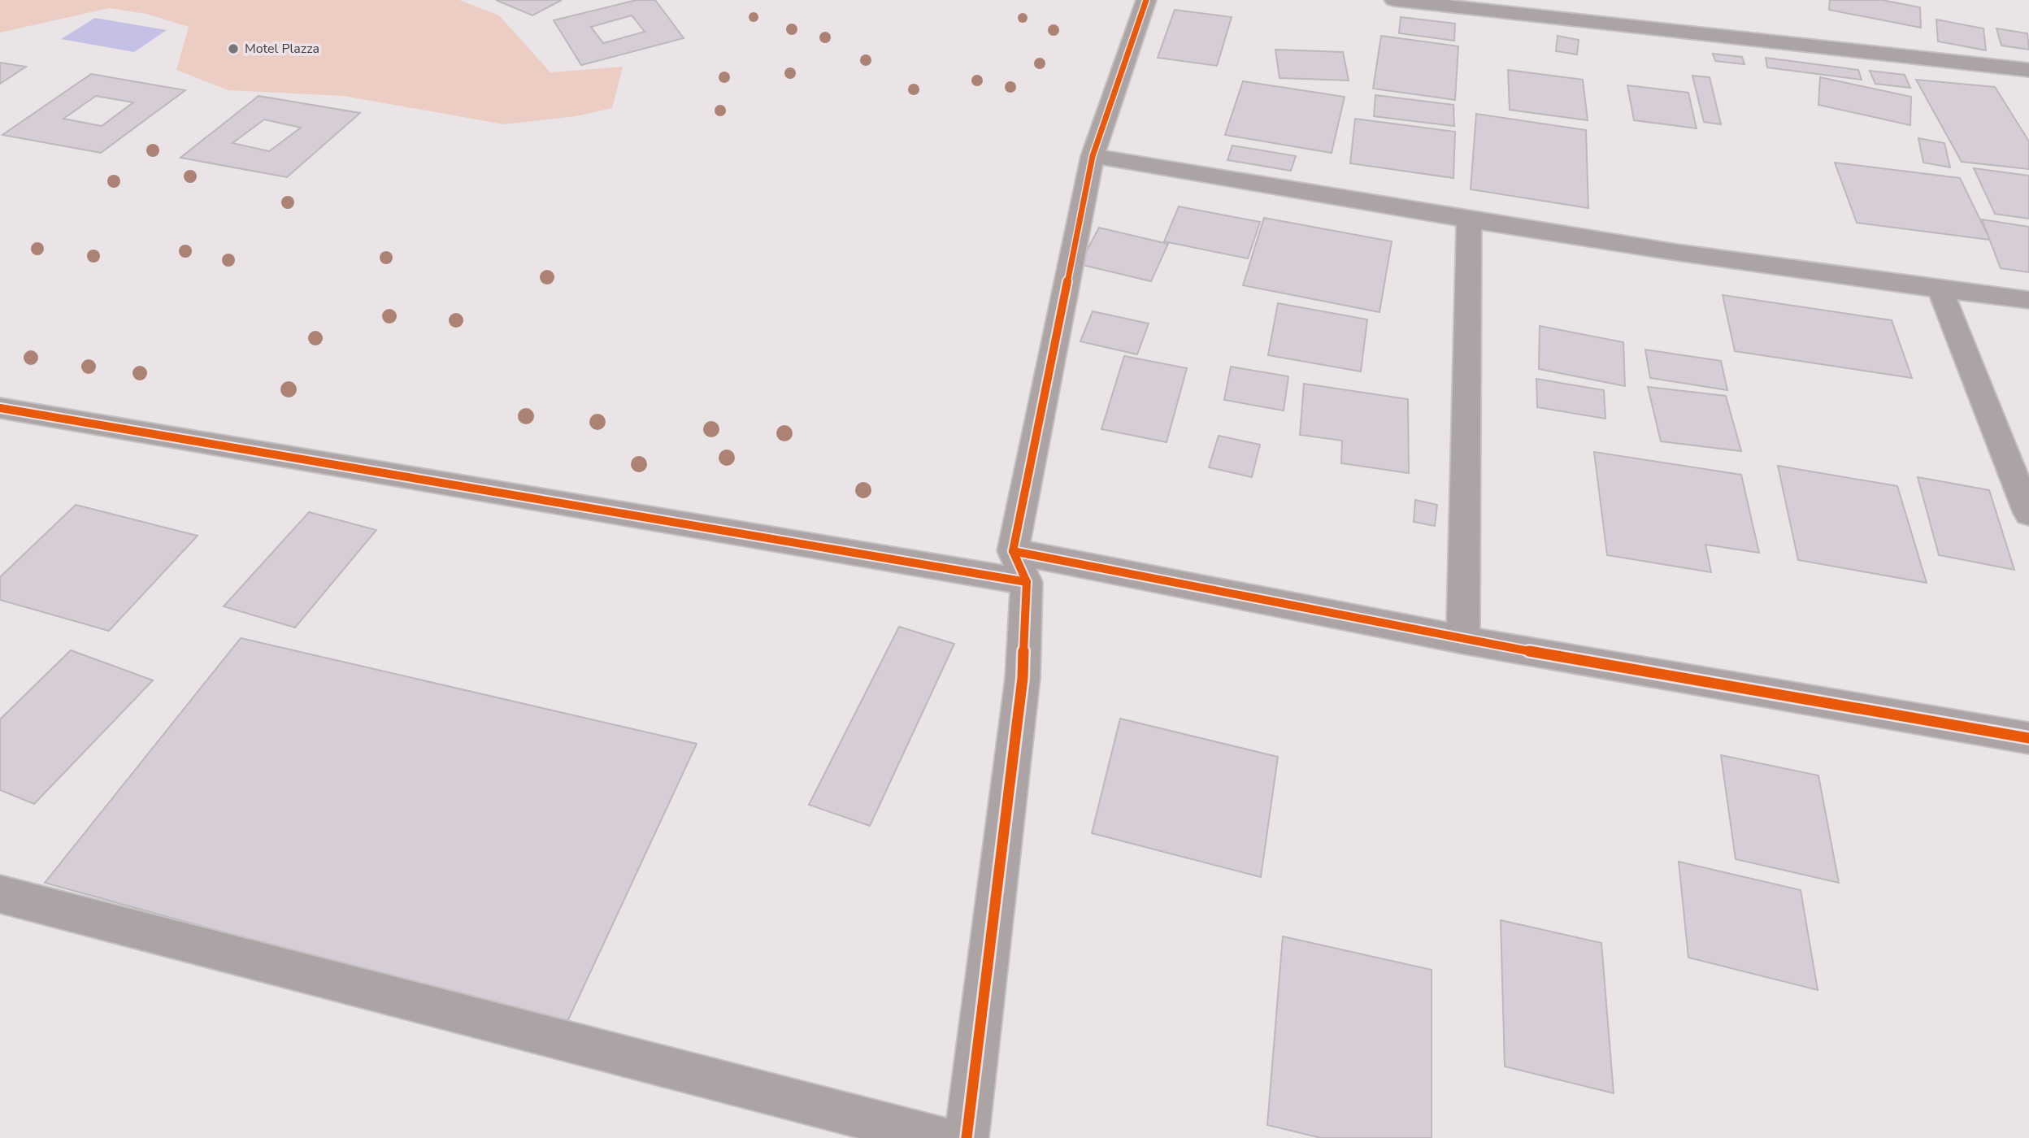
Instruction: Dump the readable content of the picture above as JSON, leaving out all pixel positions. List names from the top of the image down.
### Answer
{
  "places": ["Motel Plazza"]
}
